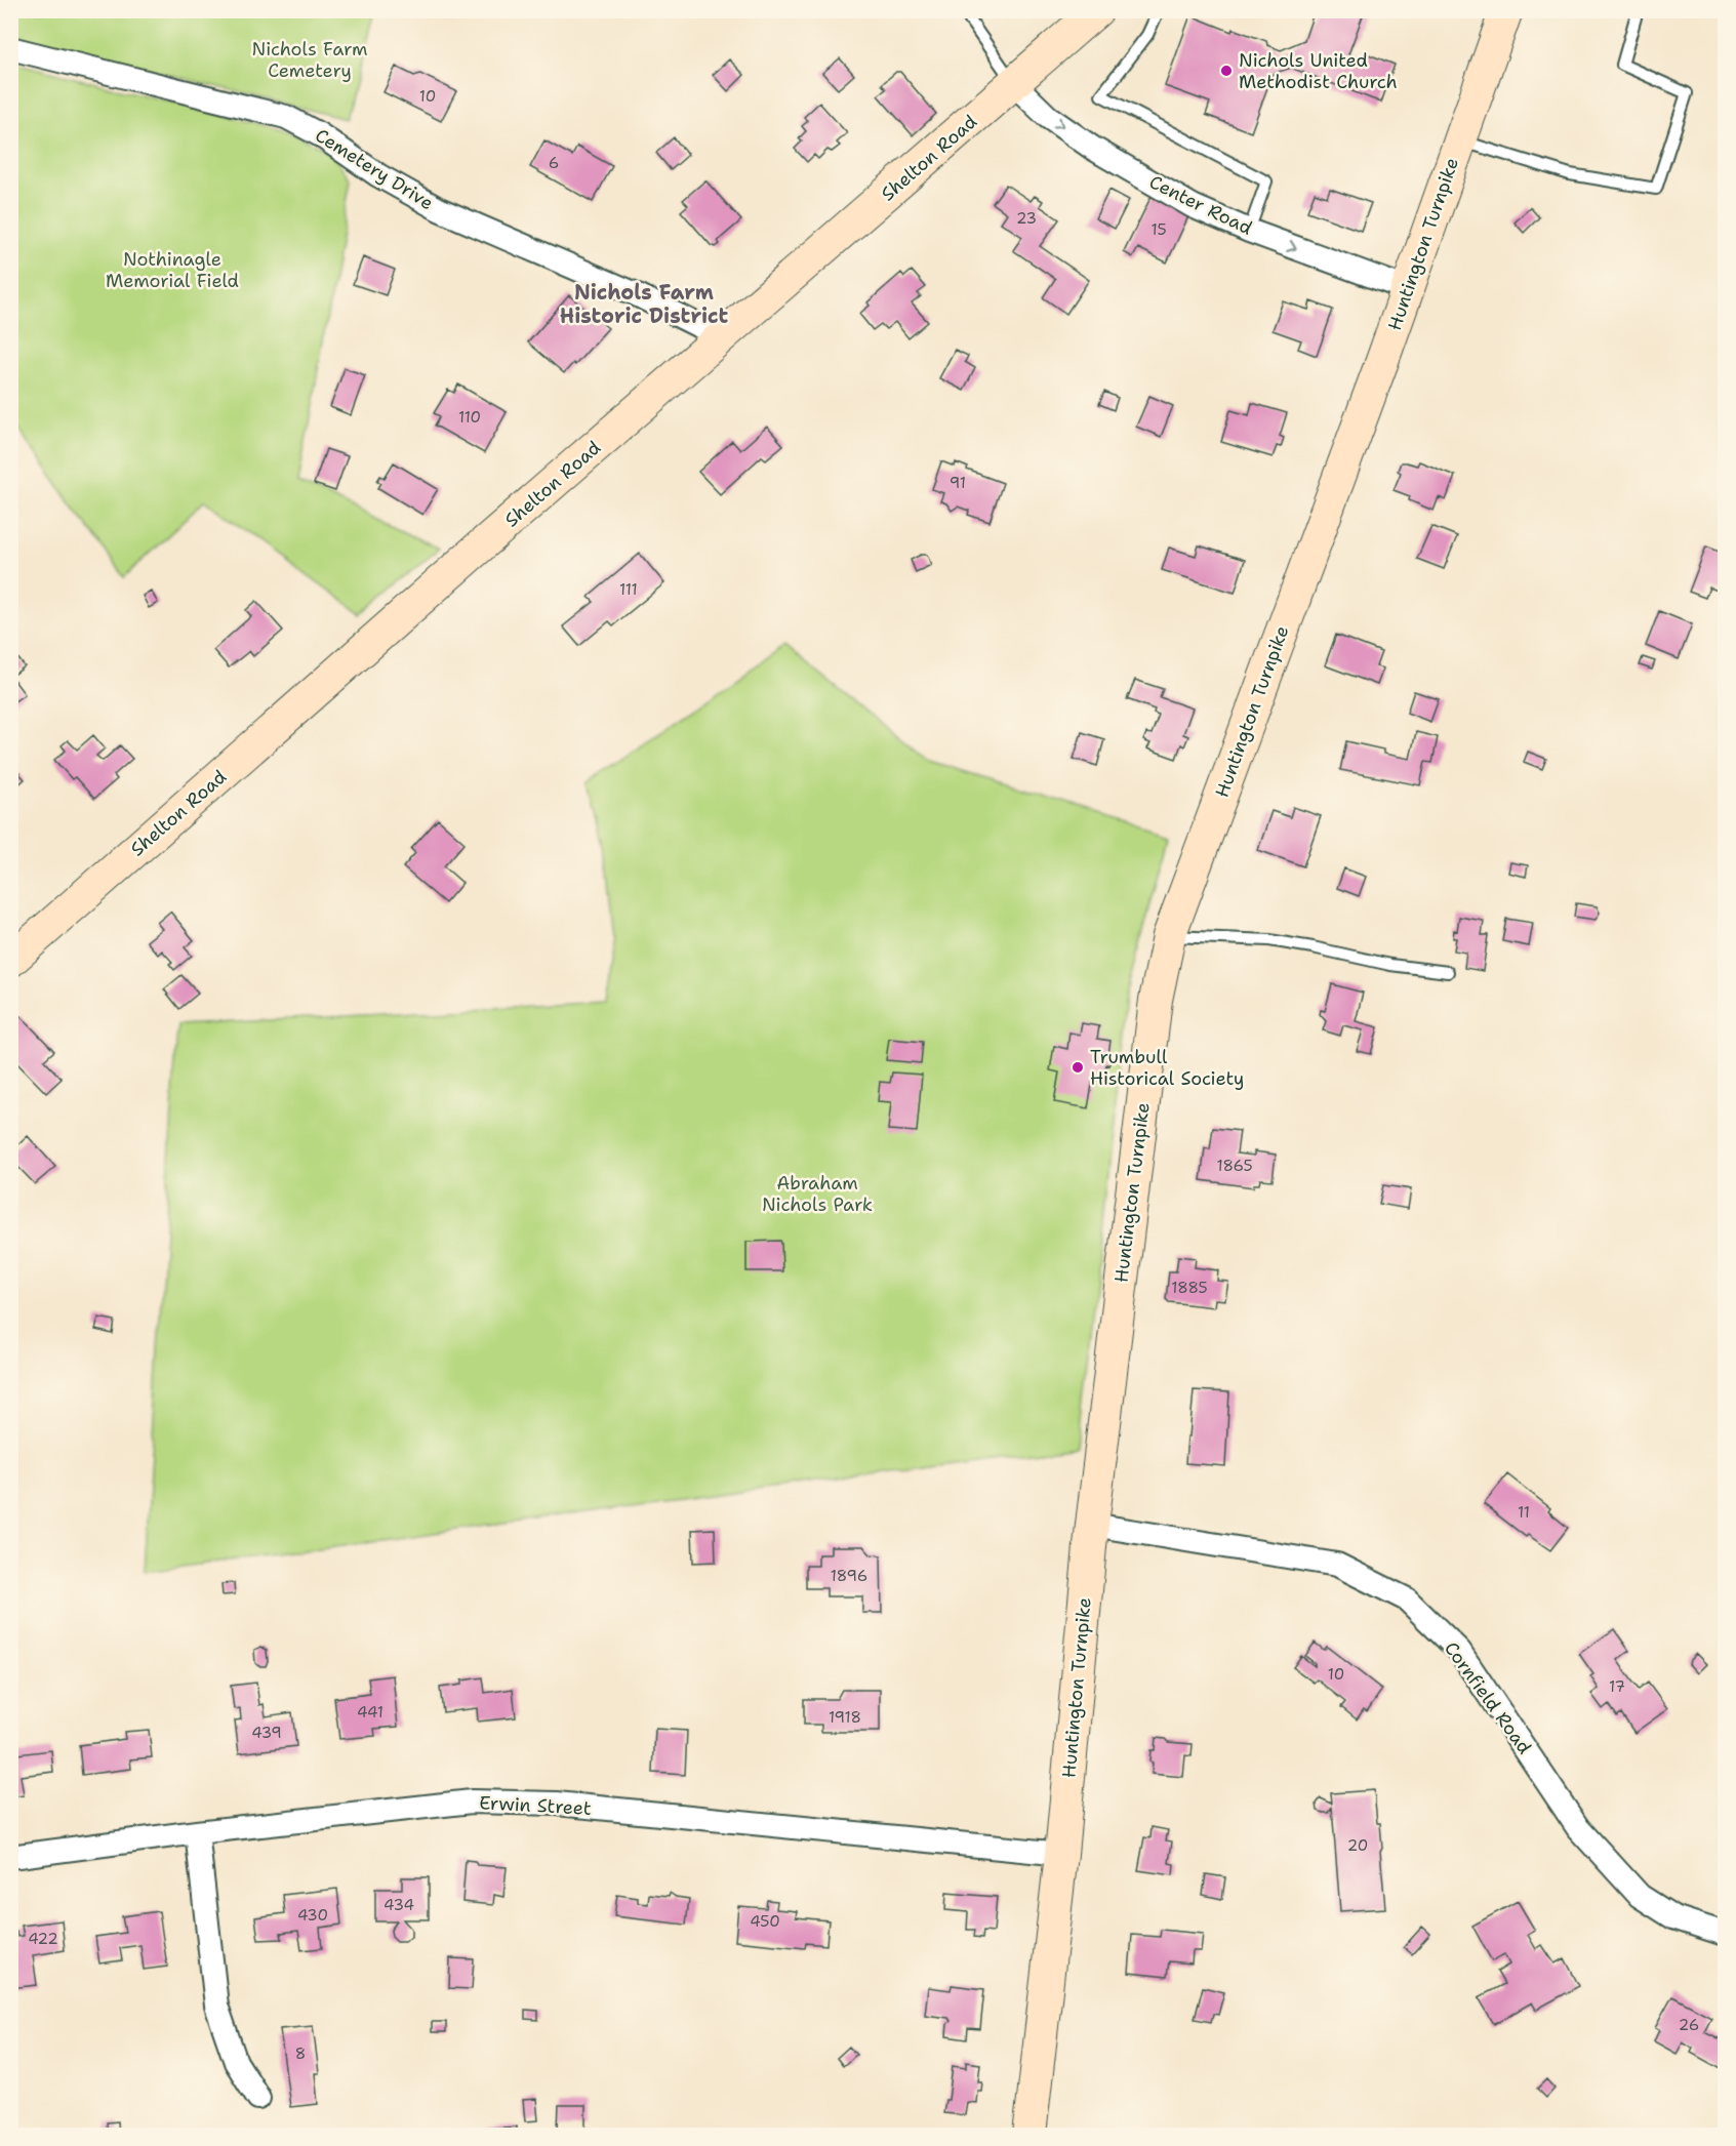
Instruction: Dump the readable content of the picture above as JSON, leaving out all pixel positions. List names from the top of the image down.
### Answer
{
  "streets": {
    "main road": ["Shelton Road", "Huntington Turnpike"],
    "street": [
      "Cemetery Drive",
      "Center Road",
      "Cornfield Road",
      "Erwin Street"
    ]
  },
  "crossings": [
    ["Shelton Road", "Cemetery Drive"],
    ["Shelton Road", "Center Road"],
    ["Center Road", "Huntington Turnpike"],
    ["Huntington Turnpike", "Cornfield Road"],
    ["Huntington Turnpike", "Erwin Street"]
  ],
  "one_way": ["Center Road"],
  "districts": ["Nichols Farm Historic District"],
  "parks": ["Nichols Farm Cemetery", "Nothinagle Memorial Field", "Abraham Nichols Park"],
  "places": ["Nichols United Methodist Church", "Trumbull Historical Society"],
  "house_numbers": [
    "10",
    "6",
    "23",
    "15",
    "110",
    "91",
    "111",
    "1865",
    "1885",
    "11",
    "1896",
    "10",
    "17",
    "441",
    "1918",
    "439",
    "20",
    "434",
    "430",
    "450",
    "422",
    "26",
    "8"
  ]
}
